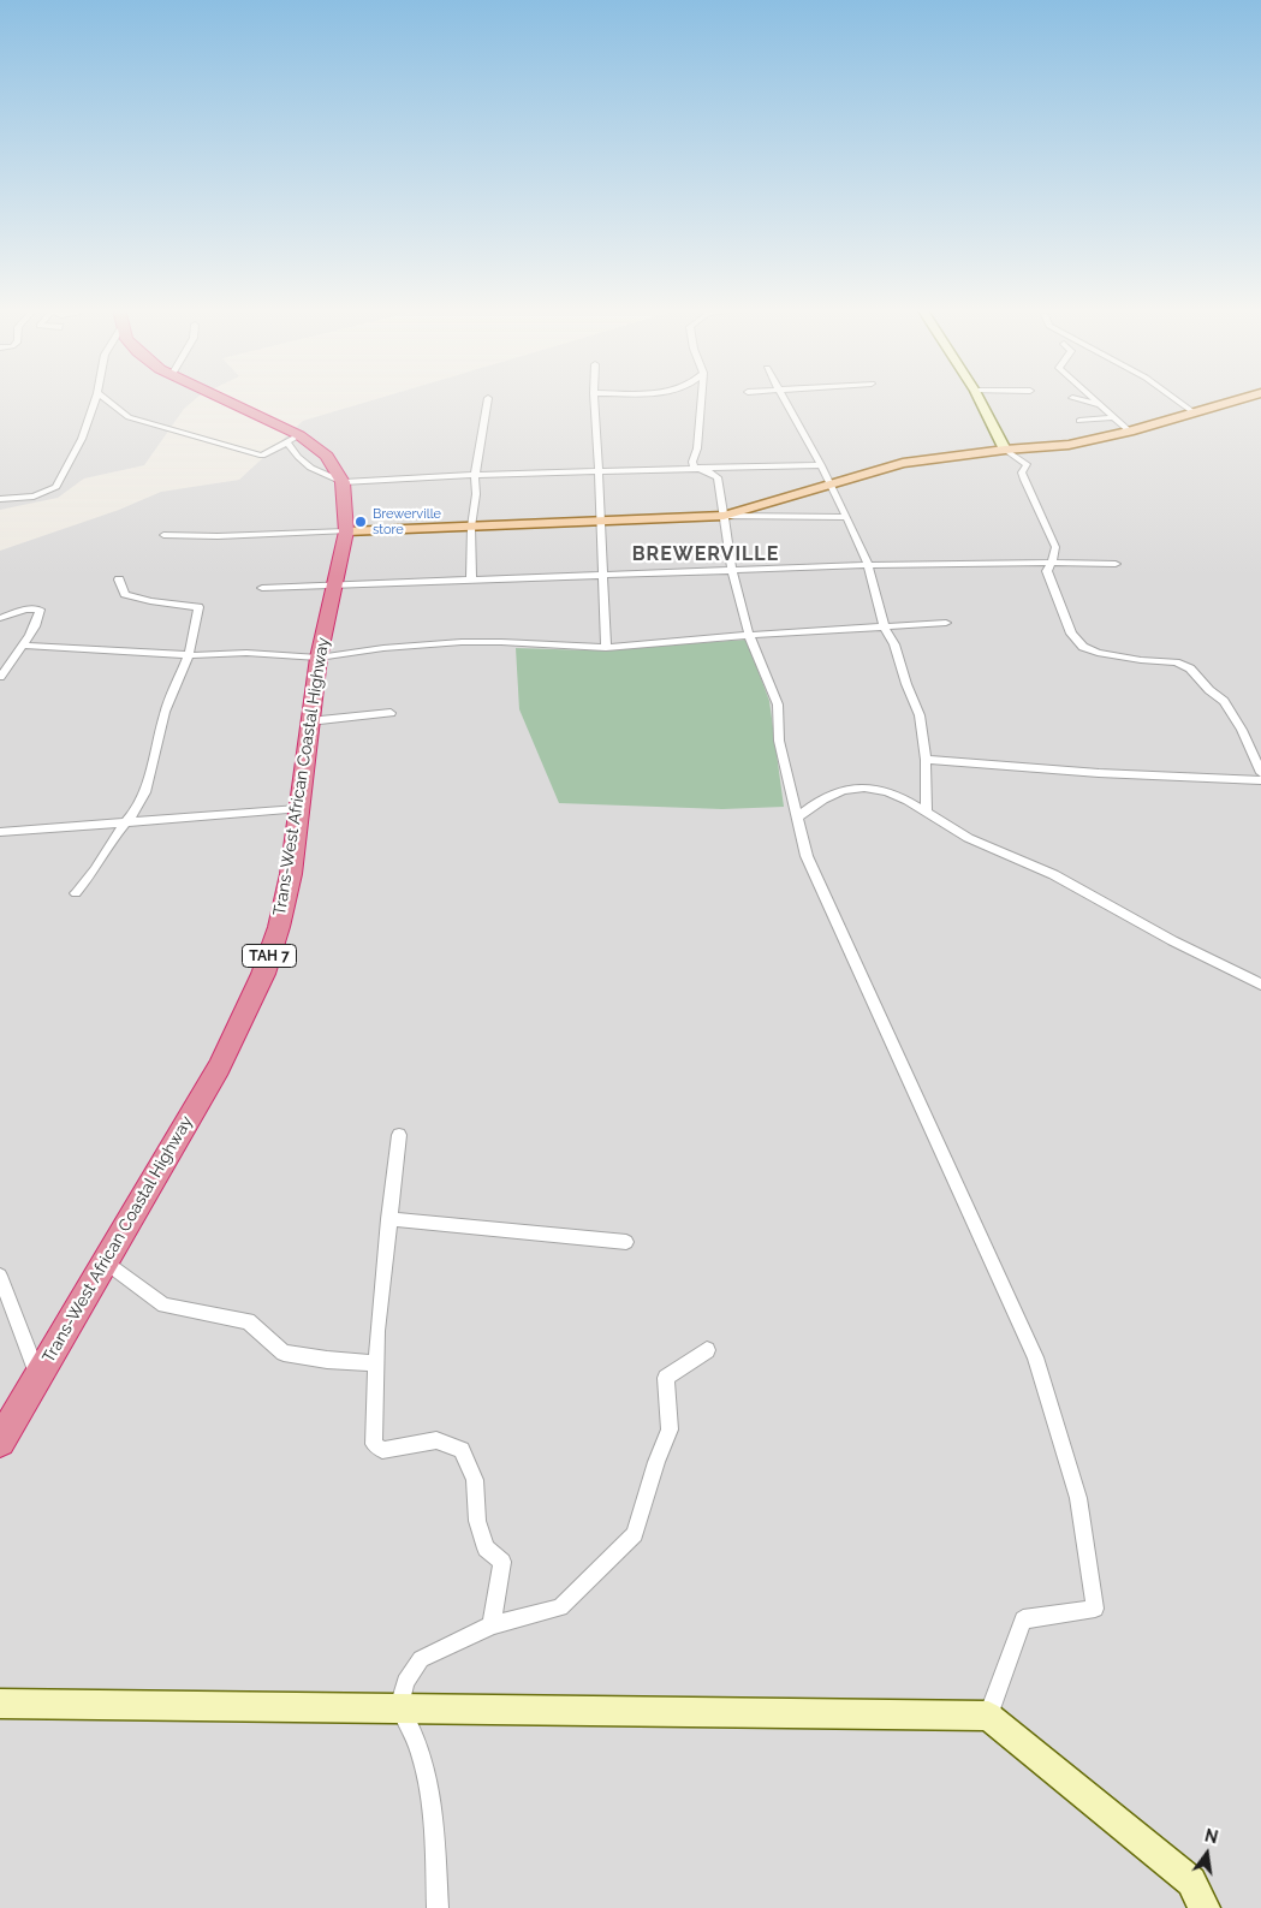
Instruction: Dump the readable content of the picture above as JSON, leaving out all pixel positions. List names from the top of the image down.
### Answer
{
  "streets": {
    "highway": ["Trans-West African Coastal Highway", "TAH 7"]
  },
  "districts": ["BREWERVILLE"],
  "places": ["Brewerville store"],
  "north": "top"
}
